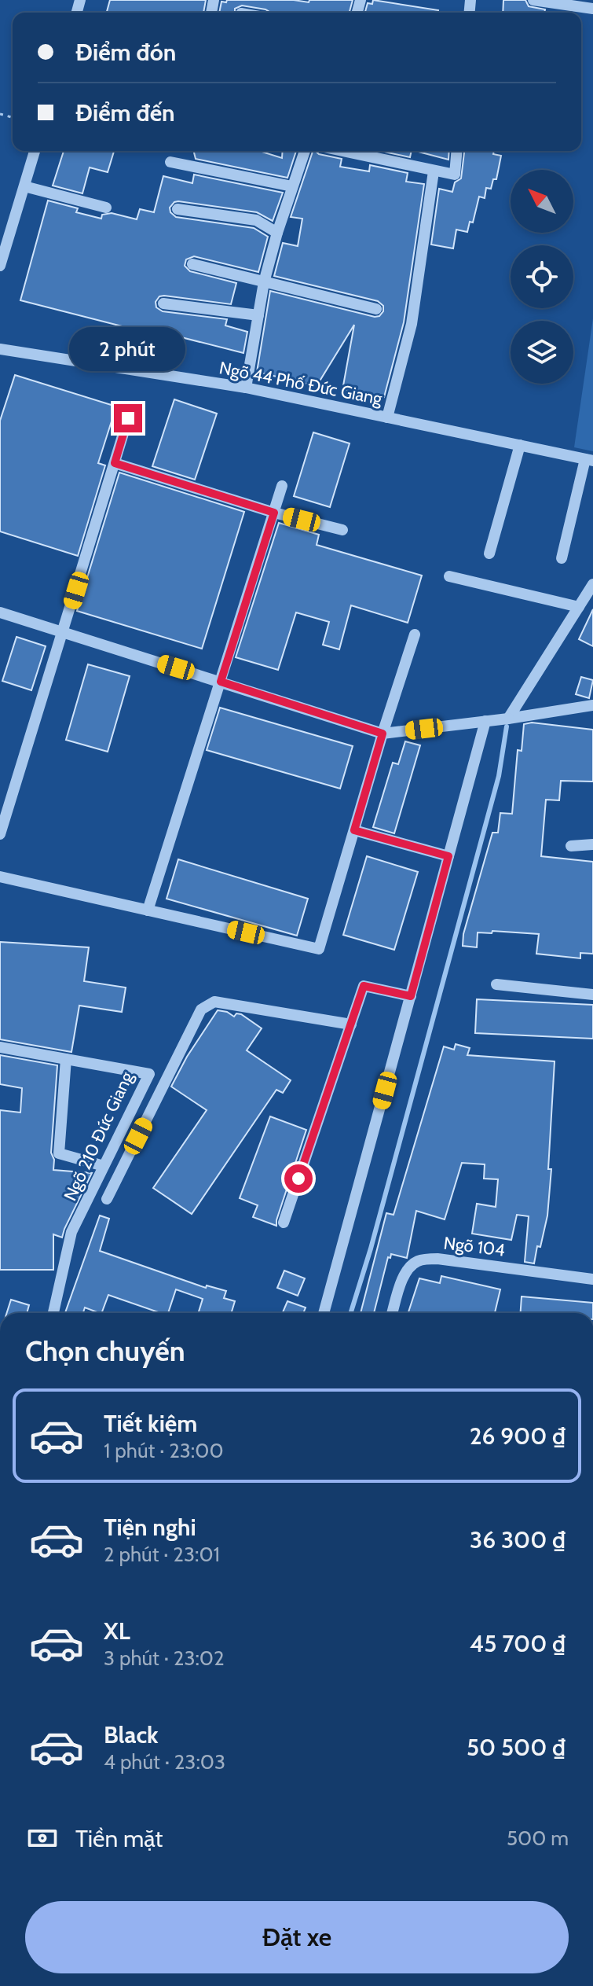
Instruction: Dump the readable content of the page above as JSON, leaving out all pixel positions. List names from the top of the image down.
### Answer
{
  "streets": {
    "street": ["Ngõ 44 Phố Đức Giang", "Ngõ 210 Đức Giang", "Ngõ 104"]
  },
  "north": "top left",
  "page": {
    "banner": ["Điểm đón", "Điểm đến"],
    "bubble": "2 phút",
    "heading": "Chọn chuyến",
    "list": [
      {
        "name": "Tiết kiệm",
        "note": "1 phút · 23:00",
        "value": "26 900 ₫"
      },
      {
        "name": "Tiện nghi",
        "note": "2 phút · 23:01",
        "value": "36 300 ₫"
      },
      {
        "name": "XL",
        "note": "3 phút · 23:02",
        "value": "45 700 ₫"
      },
      {
        "name": "Black",
        "note": "4 phút · 23:03",
        "value": "50 500 ₫"
      }
    ],
    "pay": ["Tiền mặt", "500 m"],
    "buttons": "Đặt xe"
  }
}
